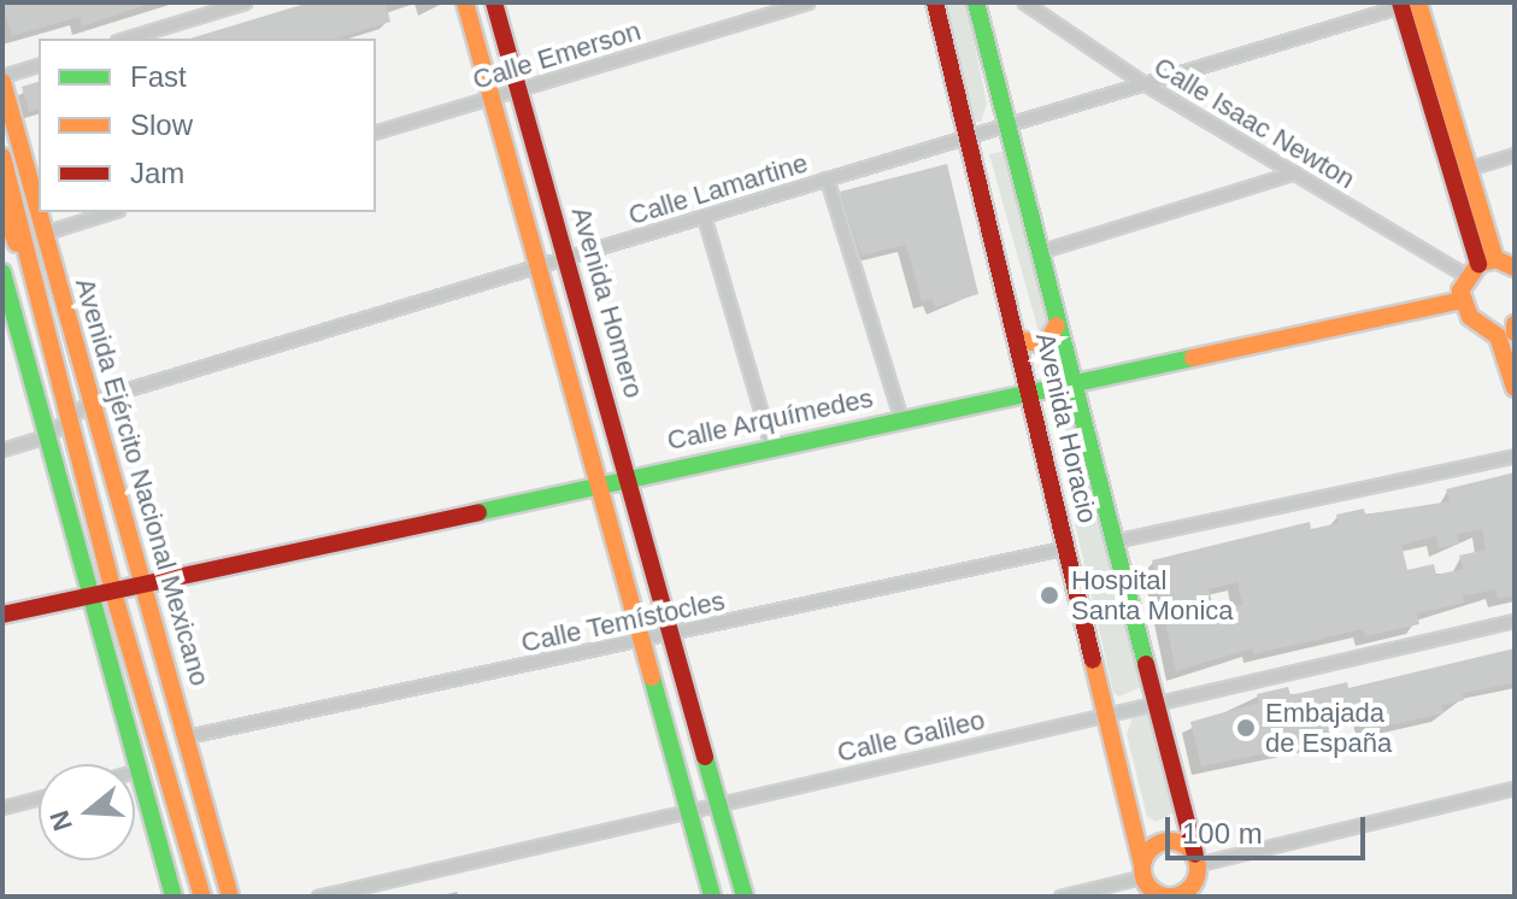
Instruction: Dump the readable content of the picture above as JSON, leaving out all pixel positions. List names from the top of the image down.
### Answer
{
  "streets": {
    "street": [
      "Calle Emerson",
      "Calle Isaac Newton",
      "Calle Lamartine",
      "Avenida Homero",
      "Calle Arquímedes",
      "Avenida Horacio",
      "Avenida Ejército Nacional Mexicano",
      "Calle Temístocles",
      "Calle Galileo"
    ]
  },
  "crossings": [
    ["Calle Emerson", "Avenida Homero"],
    ["Calle Isaac Newton", "Calle Lamartine"],
    ["Calle Lamartine", "Avenida Homero"],
    ["Calle Lamartine", "Avenida Horacio"],
    ["Calle Lamartine", "Avenida Ejército Nacional Mexicano"],
    ["Avenida Homero", "Calle Arquímedes"],
    ["Avenida Homero", "Calle Temístocles"],
    ["Avenida Homero", "Calle Galileo"],
    ["Calle Arquímedes", "Avenida Horacio"],
    ["Calle Arquímedes", "Avenida Ejército Nacional Mexicano"],
    ["Avenida Horacio", "Calle Temístocles"],
    ["Avenida Horacio", "Calle Galileo"],
    ["Avenida Ejército Nacional Mexicano", "Calle Temístocles"]
  ],
  "places": ["Hospital Santa Monica", "Embajada de España"],
  "legend": ["Fast", "Slow", "Jam"],
  "scale_bar": "100 m",
  "north": "left"
}
